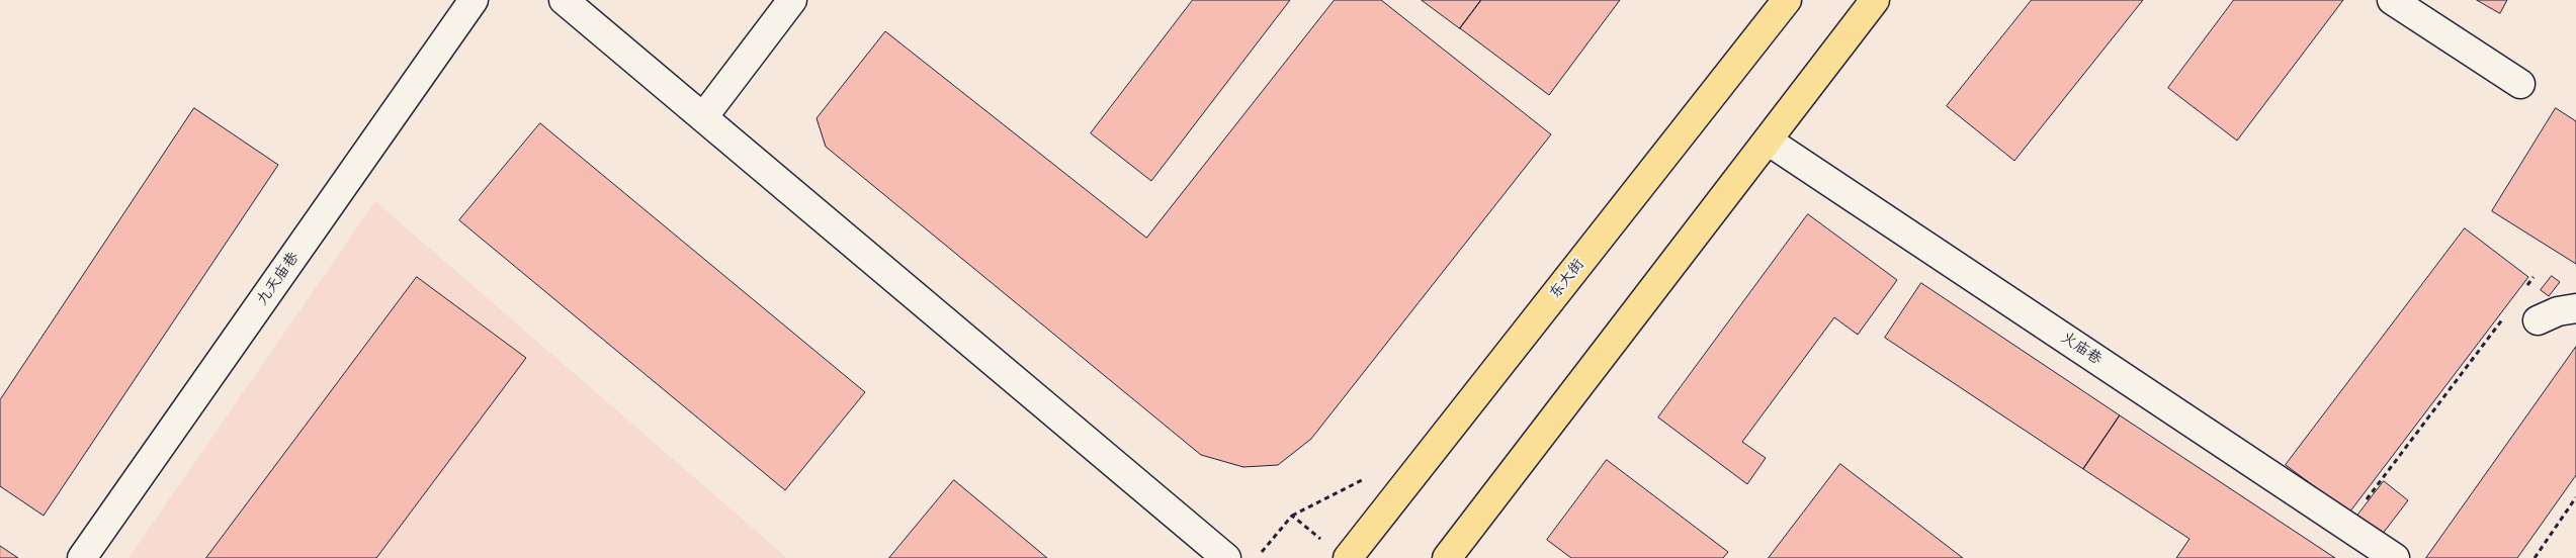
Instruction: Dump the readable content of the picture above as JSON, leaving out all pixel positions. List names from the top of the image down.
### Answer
{
  "streets": {
    "main road": ["东大街"],
    "street": ["九天庙巷", "火庙巷"]
  }
}
